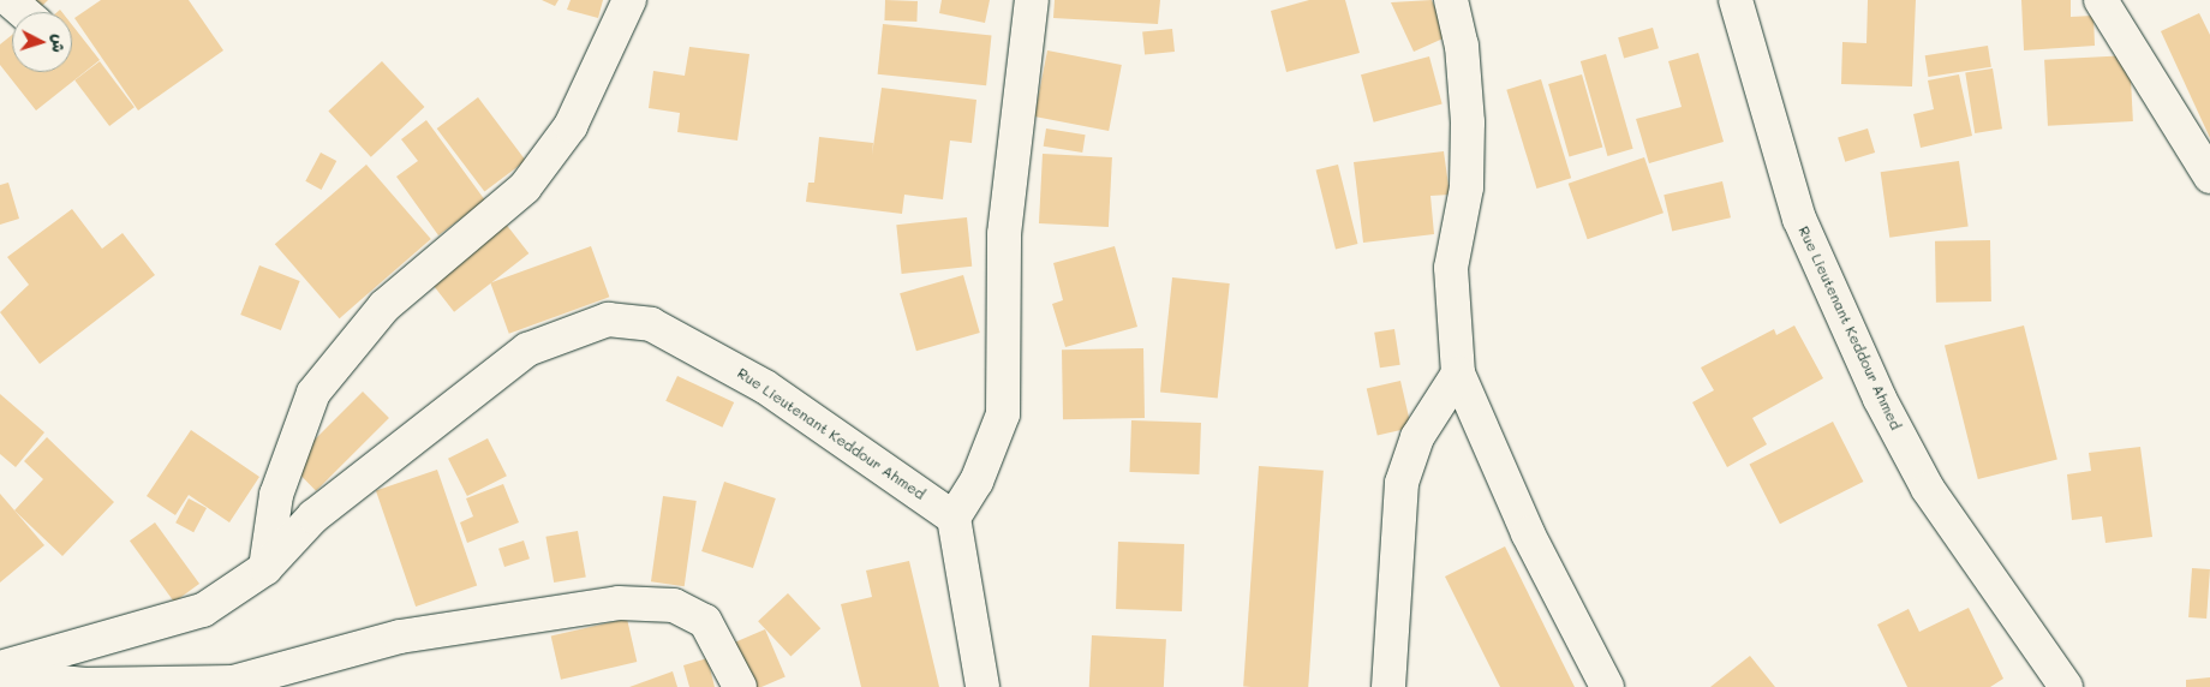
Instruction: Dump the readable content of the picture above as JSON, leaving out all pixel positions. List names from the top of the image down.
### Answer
{
  "streets": {
    "street": ["Rue Lieutenant Keddour Ahmed"]
  },
  "north": "right"
}
